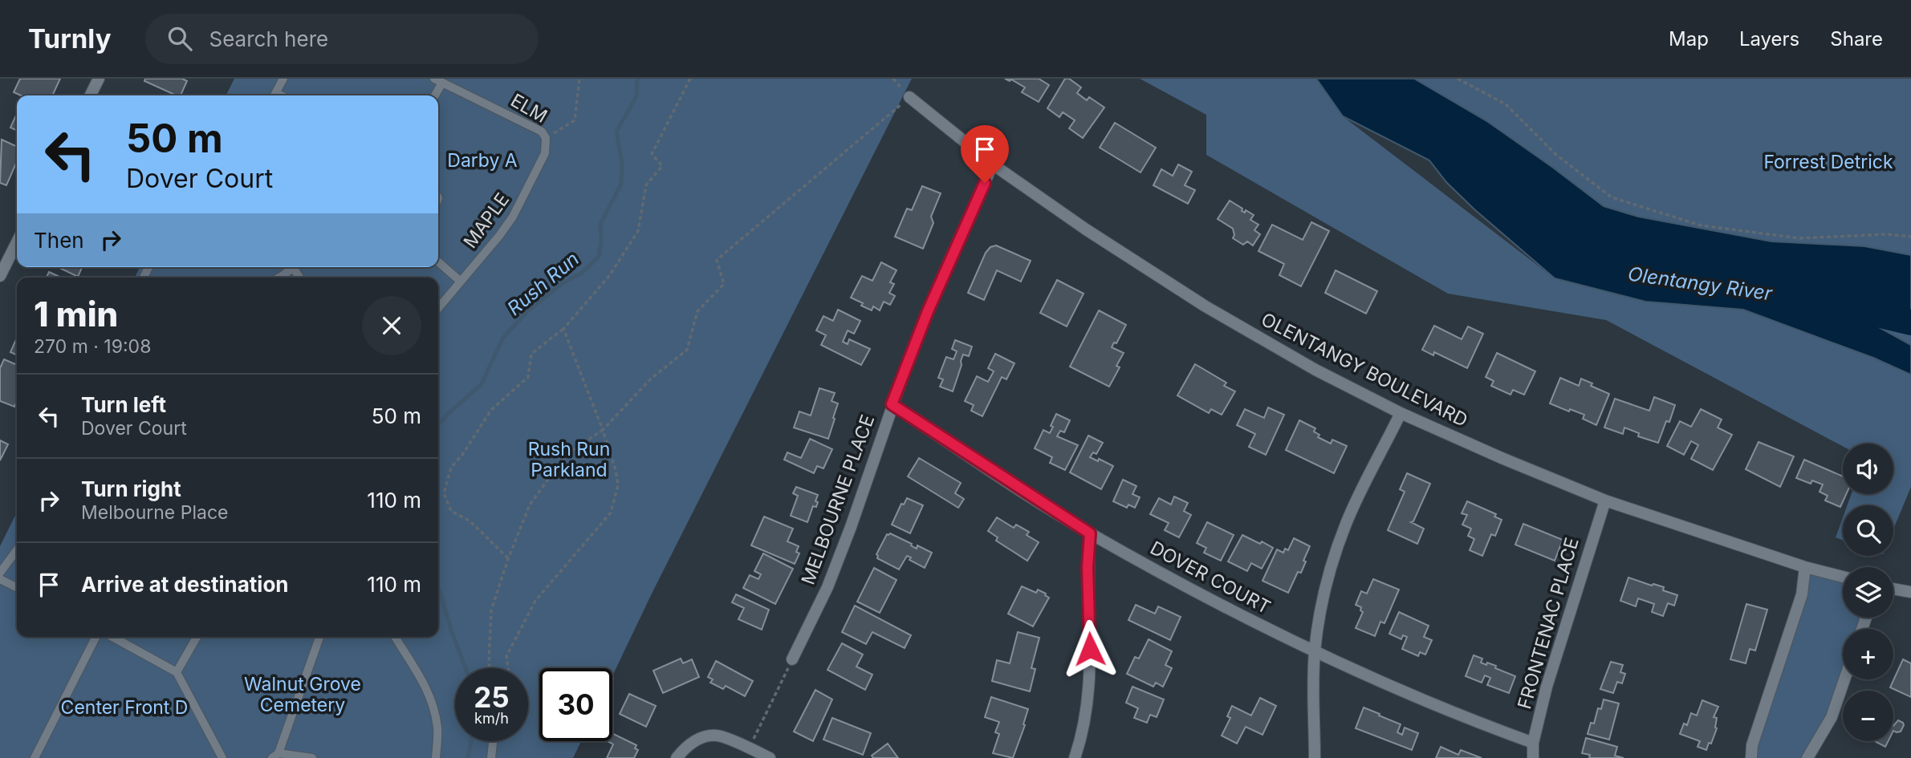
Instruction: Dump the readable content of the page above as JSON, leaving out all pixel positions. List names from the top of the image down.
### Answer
{
  "streets": {
    "street": [
      "OLENTANGY BOULEVARD",
      "MELBOURNE PLACE",
      "DOVER COURT",
      "FRONTENAC PLACE"
    ],
    "lane": ["ELM", "MAPLE"]
  },
  "crossings": [
    ["ELM", "MAPLE"],
    ["OLENTANGY BOULEVARD", "MELBOURNE PLACE"],
    ["OLENTANGY BOULEVARD", "FRONTENAC PLACE"],
    ["MELBOURNE PLACE", "DOVER COURT"],
    ["DOVER COURT", "FRONTENAC PLACE"]
  ],
  "water": ["Rush Run", "Olentangy River"],
  "parks": [
    "Darby A",
    "Forrest Detrick",
    "Rush Run Parkland",
    "Walnut Grove Cemetery",
    "Center Front D"
  ],
  "page": {
    "header": "Turnly",
    "search": "Search here",
    "nav": ["Map", "Layers", "Share"],
    "turn": ["50 m", "Dover Court"],
    "then": "Then",
    "heading": ["1 min", "270 m · 19:08"],
    "list": [
      {
        "name": "Turn left",
        "note": "Dover Court",
        "value": "50 m"
      },
      {
        "name": "Turn right",
        "note": "Melbourne Place",
        "value": "110 m"
      },
      {
        "name": "Arrive at destination",
        "value": "110 m"
      }
    ],
    "map_buttons": ["+", "−"],
    "speed": "25 km/h",
    "limit": "30"
  }
}
